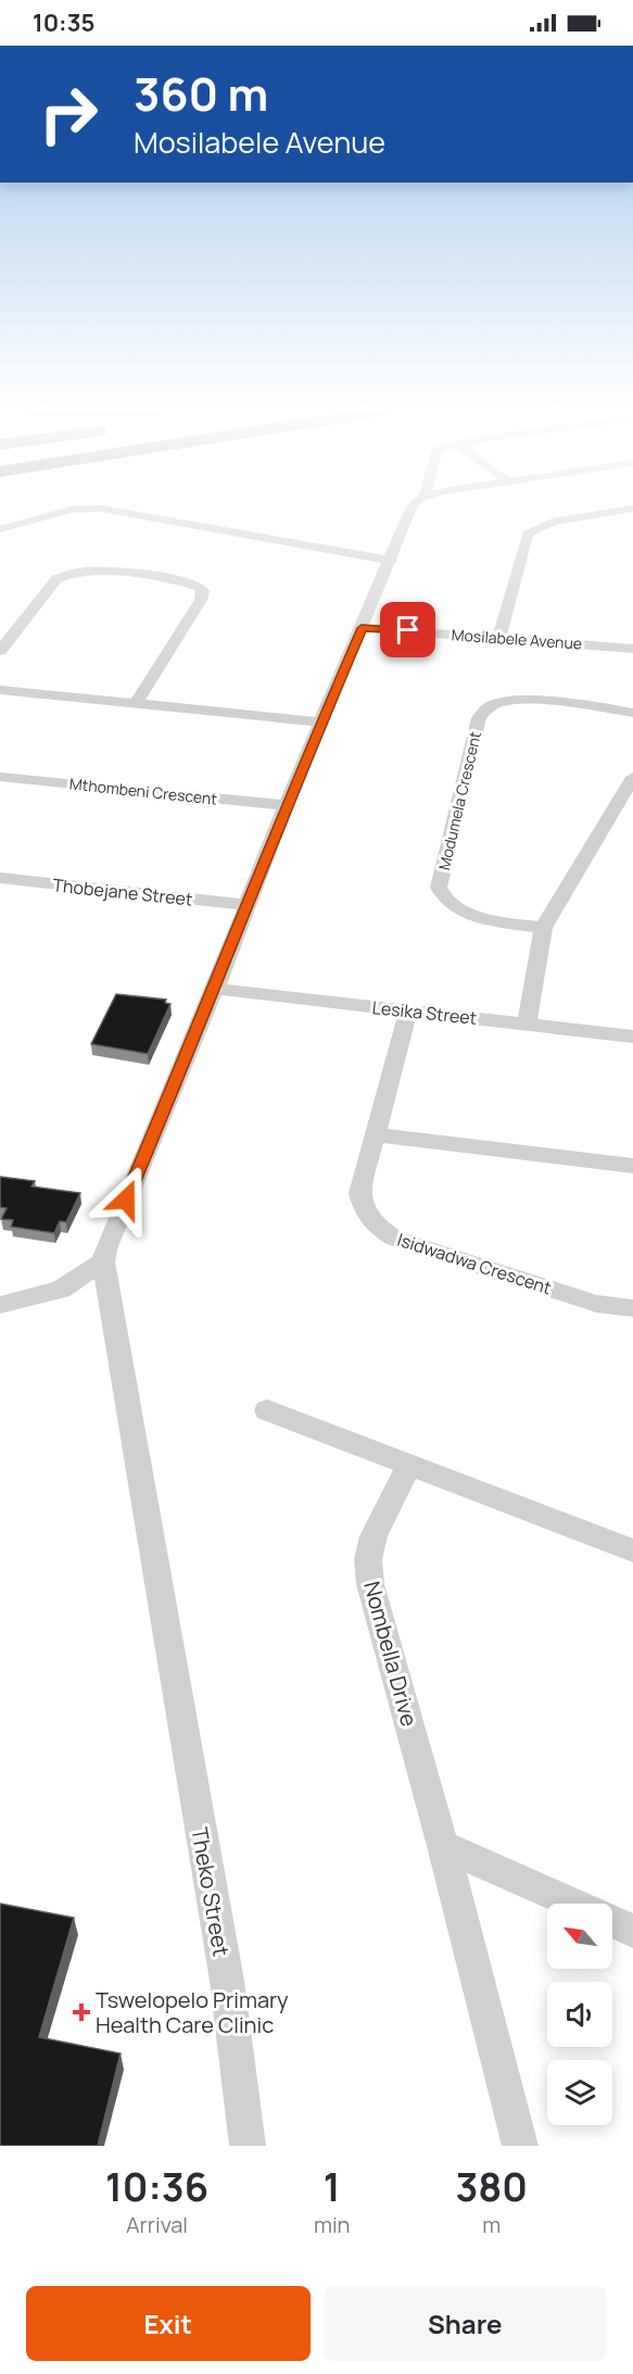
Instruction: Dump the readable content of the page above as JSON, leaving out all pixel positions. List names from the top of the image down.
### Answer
{
  "streets": {
    "street": [
      "Mosilabele Avenue",
      "Mthombeni Crescent",
      "Modumela Crescent",
      "Thobejane Street",
      "Lesika Street",
      "Isidwadwa Crescent",
      "Nombella Drive",
      "Theko Street"
    ]
  },
  "crossings": [
    ["Lesika Street", "Isidwadwa Crescent"]
  ],
  "places": {
    "health": ["Tswelopelo Primary Health Care Clinic"]
  },
  "north": "top left",
  "page": {
    "status": "10:35",
    "turn": ["360 m", "Mosilabele Avenue"],
    "eta": [
      "10:36",
      "Arrival",
      "1",
      "min",
      "380",
      "m"
    ],
    "buttons": ["Exit", "Share"]
  }
}
